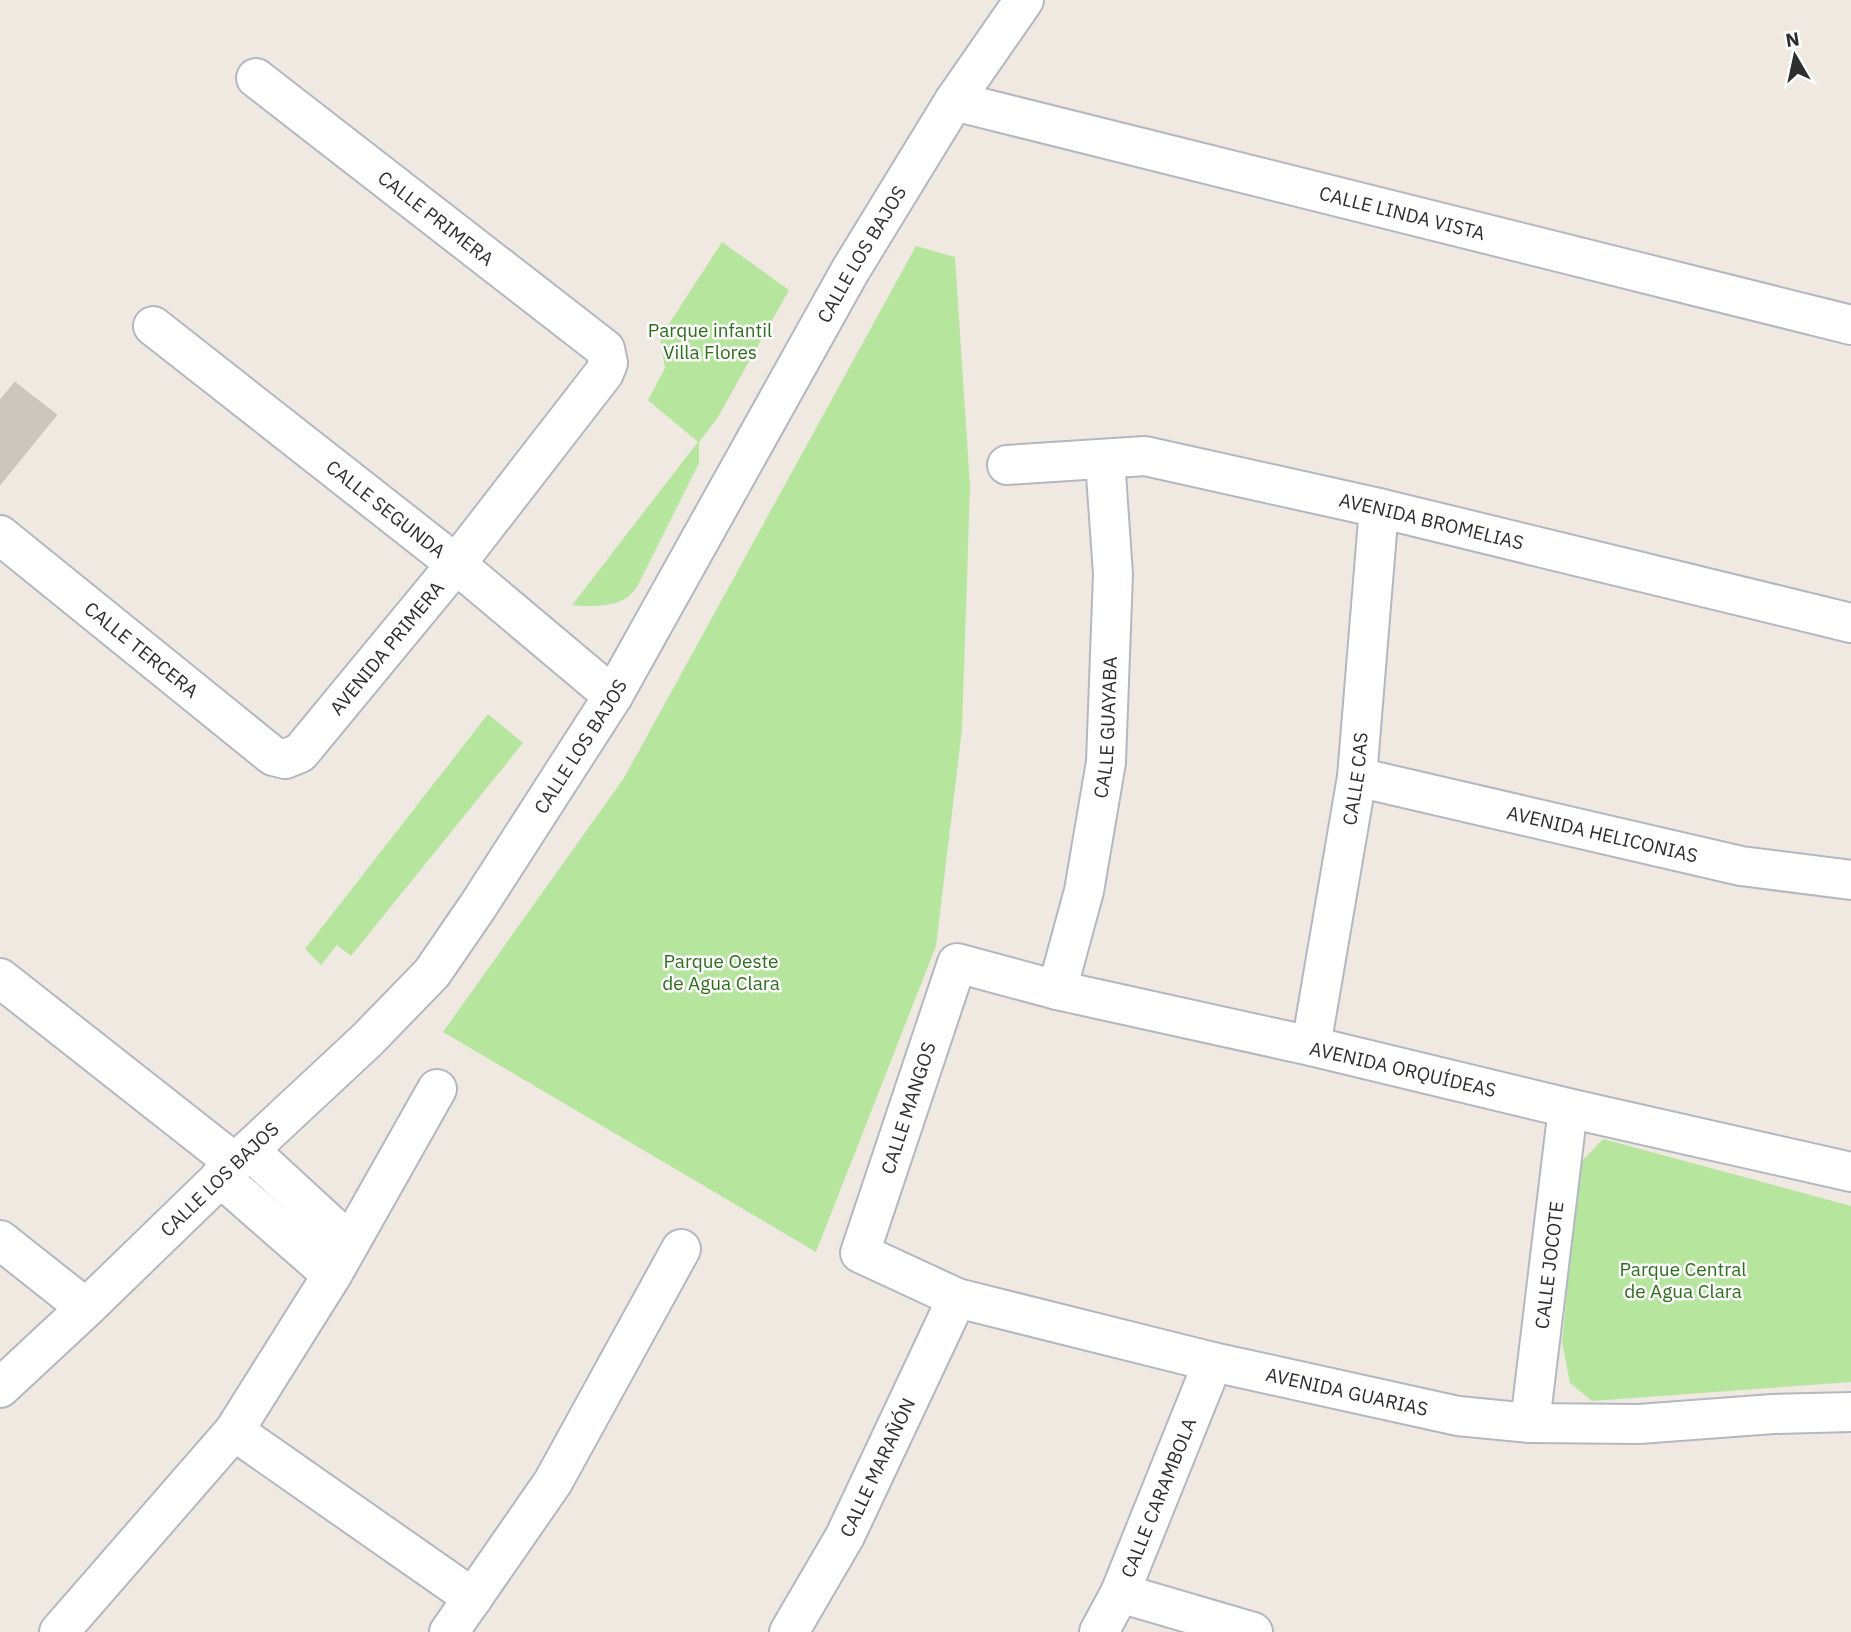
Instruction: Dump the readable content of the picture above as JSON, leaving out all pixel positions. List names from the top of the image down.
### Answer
{
  "streets": {
    "street": [
      "CALLE LINDA VISTA",
      "CALLE PRIMERA",
      "CALLE LOS BAJOS",
      "CALLE SEGUNDA",
      "AVENIDA BROMELIAS",
      "AVENIDA PRIMERA",
      "CALLE TERCERA",
      "CALLE GUAYABA",
      "CALLE CAS",
      "AVENIDA HELICONIAS",
      "AVENIDA ORQUÍDEAS",
      "CALLE MANGOS",
      "CALLE JOCOTE",
      "AVENIDA GUARIAS",
      "CALLE MARAÑÓN",
      "CALLE CARAMBOLA"
    ]
  },
  "crossings": [
    ["CALLE LINDA VISTA", "CALLE LOS BAJOS"],
    ["CALLE PRIMERA", "AVENIDA PRIMERA"],
    ["CALLE LOS BAJOS", "CALLE SEGUNDA"],
    ["CALLE SEGUNDA", "AVENIDA PRIMERA"],
    ["AVENIDA BROMELIAS", "CALLE GUAYABA"],
    ["AVENIDA BROMELIAS", "CALLE CAS"],
    ["AVENIDA PRIMERA", "CALLE TERCERA"],
    ["CALLE GUAYABA", "AVENIDA ORQUÍDEAS"],
    ["CALLE CAS", "AVENIDA HELICONIAS"],
    ["CALLE CAS", "AVENIDA ORQUÍDEAS"],
    ["AVENIDA ORQUÍDEAS", "CALLE MANGOS"],
    ["AVENIDA ORQUÍDEAS", "CALLE JOCOTE"],
    ["CALLE MANGOS", "AVENIDA GUARIAS"],
    ["CALLE JOCOTE", "AVENIDA GUARIAS"],
    ["AVENIDA GUARIAS", "CALLE MARAÑÓN"],
    ["AVENIDA GUARIAS", "CALLE CARAMBOLA"]
  ],
  "parks": ["Parque infantil Villa Flores", "Parque Oeste de Agua Clara", "Parque Central de Agua Clara"],
  "north": "top"
}
